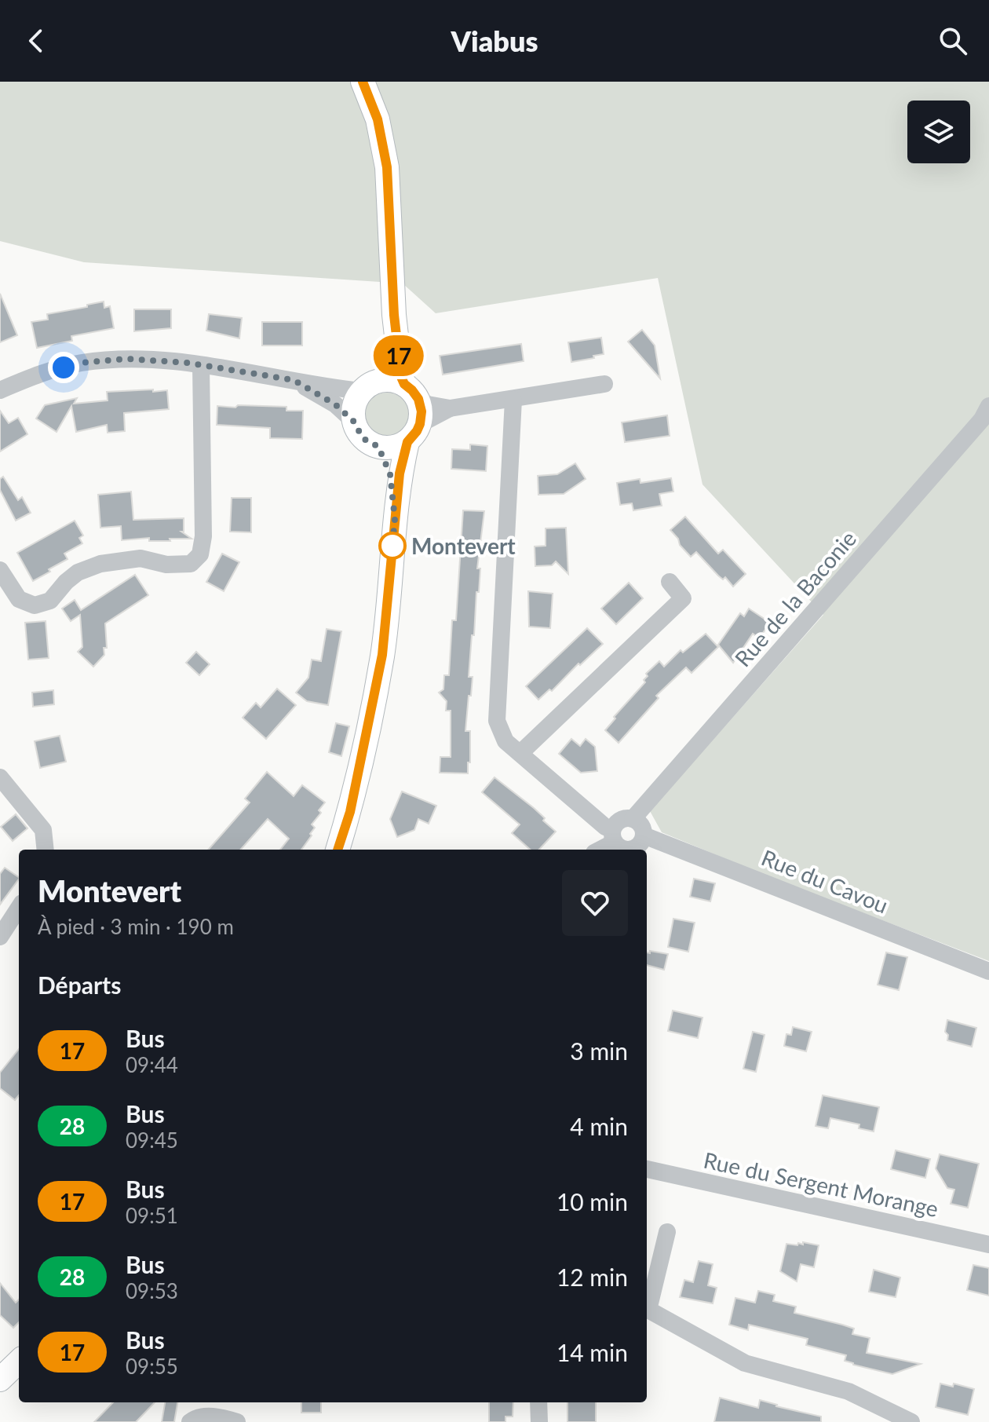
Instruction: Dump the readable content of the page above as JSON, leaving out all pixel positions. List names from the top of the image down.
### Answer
{
  "streets": {
    "street": ["Rue de la Baconie", "Rue du Cavou", "Rue du Sergent Morange"]
  },
  "crossings": [
    ["Rue de la Baconie", "Rue du Cavou"]
  ],
  "places": ["Montevert"],
  "lines": ["bus line 17"],
  "page": {
    "header": "Viabus",
    "on_map": "17",
    "heading": [
      ["Montevert", "À pied · 3 min · 190 m"],
      "Départs"
    ],
    "list": [
      {
        "mark": "17",
        "name": "Bus",
        "note": "09:44",
        "value": "3 min"
      },
      {
        "mark": "28",
        "name": "Bus",
        "note": "09:45",
        "value": "4 min"
      },
      {
        "mark": "17",
        "name": "Bus",
        "note": "09:51",
        "value": "10 min"
      },
      {
        "mark": "28",
        "name": "Bus",
        "note": "09:53",
        "value": "12 min"
      },
      {
        "mark": "17",
        "name": "Bus",
        "note": "09:55",
        "value": "14 min"
      }
    ]
  }
}
